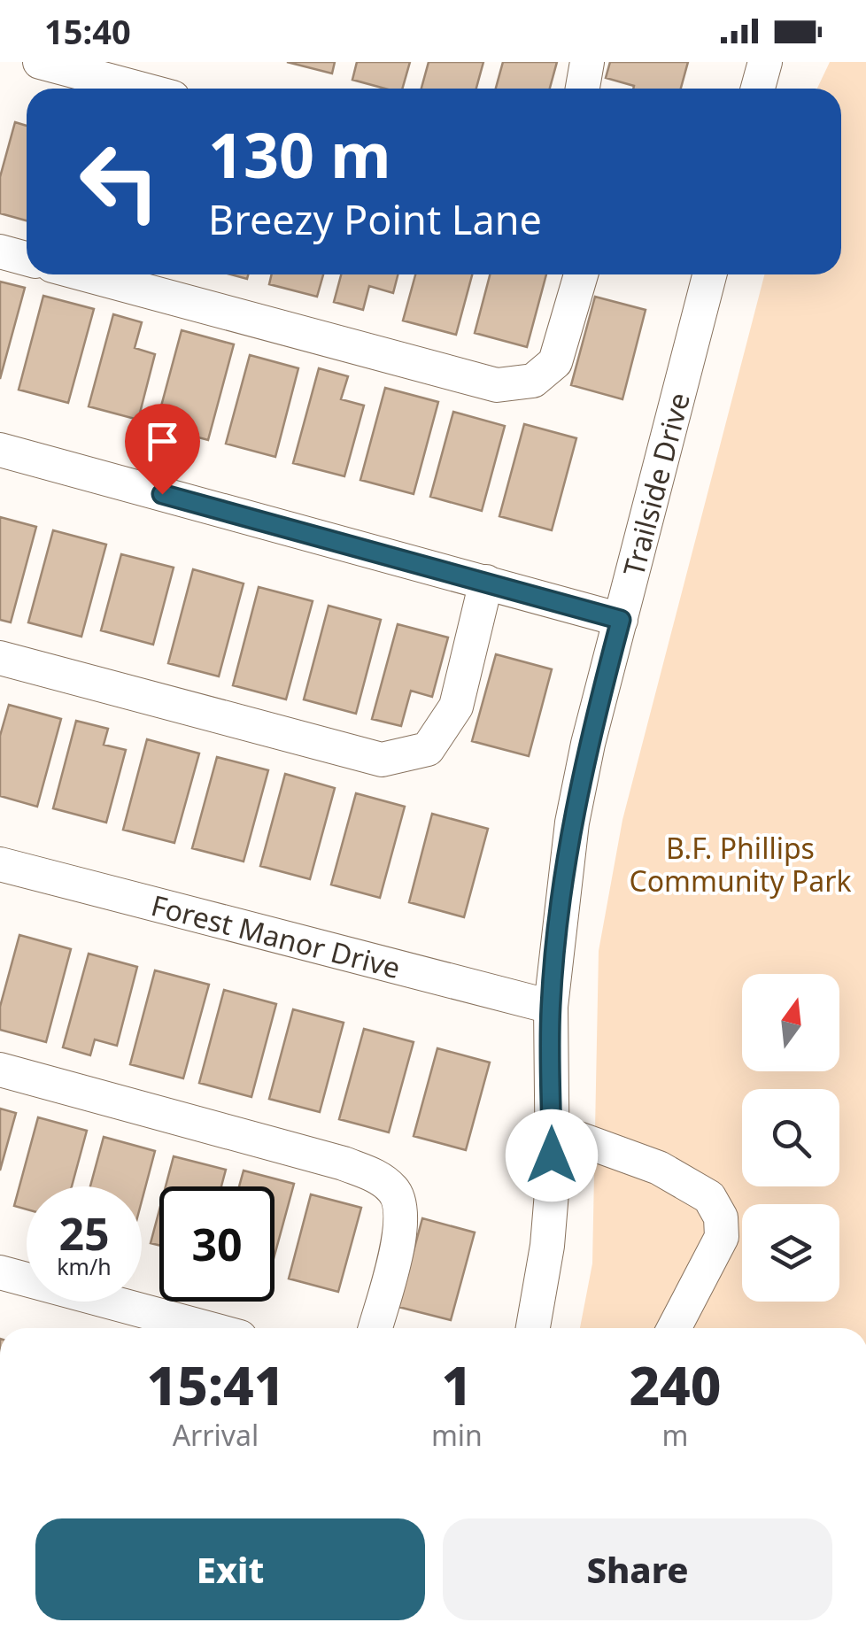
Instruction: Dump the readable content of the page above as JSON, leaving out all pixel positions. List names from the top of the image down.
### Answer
{
  "streets": {
    "street": ["Trailside Drive", "Forest Manor Drive"]
  },
  "crossings": [
    ["Trailside Drive", "Forest Manor Drive"]
  ],
  "parks": ["B.F. Phillips Community Park"],
  "north": "top",
  "page": {
    "status": "15:40",
    "turn": ["130 m", "Breezy Point Lane"],
    "speed": "25 km/h",
    "limit": "30",
    "eta": [
      "15:41",
      "Arrival",
      "1",
      "min",
      "240",
      "m"
    ],
    "buttons": ["Exit", "Share"]
  }
}
